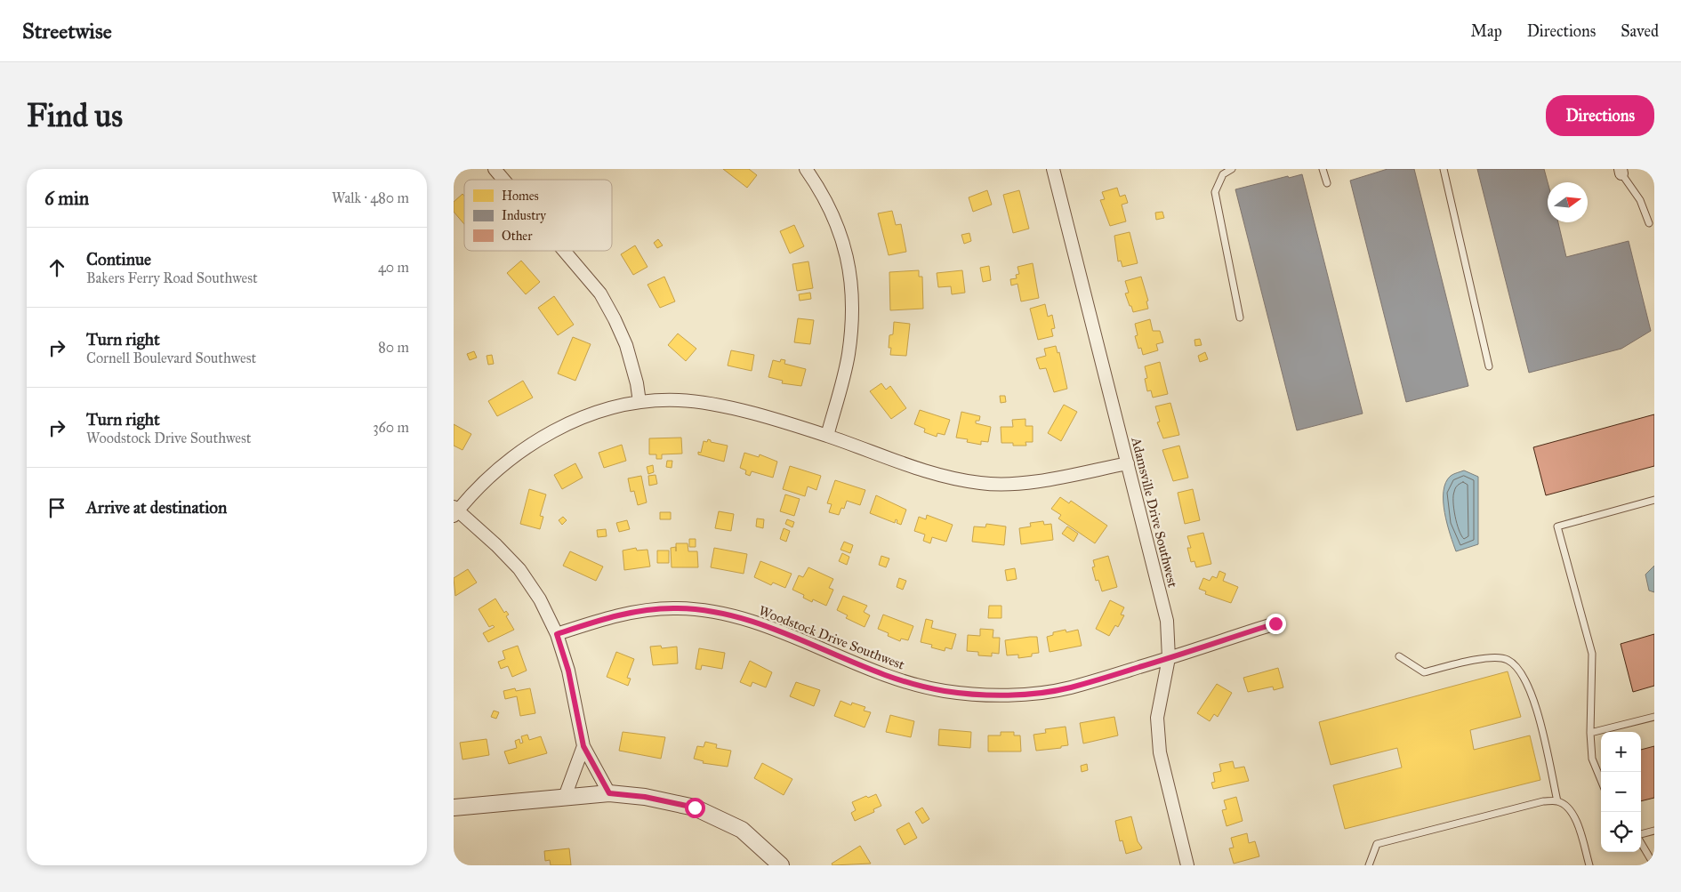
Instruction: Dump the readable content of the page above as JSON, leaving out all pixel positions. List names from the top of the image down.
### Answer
{
  "streets": {
    "street": ["Adamsville Drive Southwest", "Woodstock Drive Southwest"]
  },
  "crossings": [
    ["Adamsville Drive Southwest", "Woodstock Drive Southwest"]
  ],
  "legend": ["Homes", "Industry", "Other"],
  "north": "right",
  "page": {
    "header": "Streetwise",
    "nav": ["Map", "Directions", "Saved"],
    "buttons": "Directions",
    "title": "Find us",
    "heading": ["6 min", "Walk · 480 m"],
    "list": [
      ["Continue", "Bakers Ferry Road Southwest", "40 m"],
      ["Turn right", "Cornell Boulevard Southwest", "80 m"],
      ["Turn right", "Woodstock Drive Southwest", "360 m"],
      "Arrive at destination"
    ],
    "map_buttons": ["+", "−"]
  }
}
